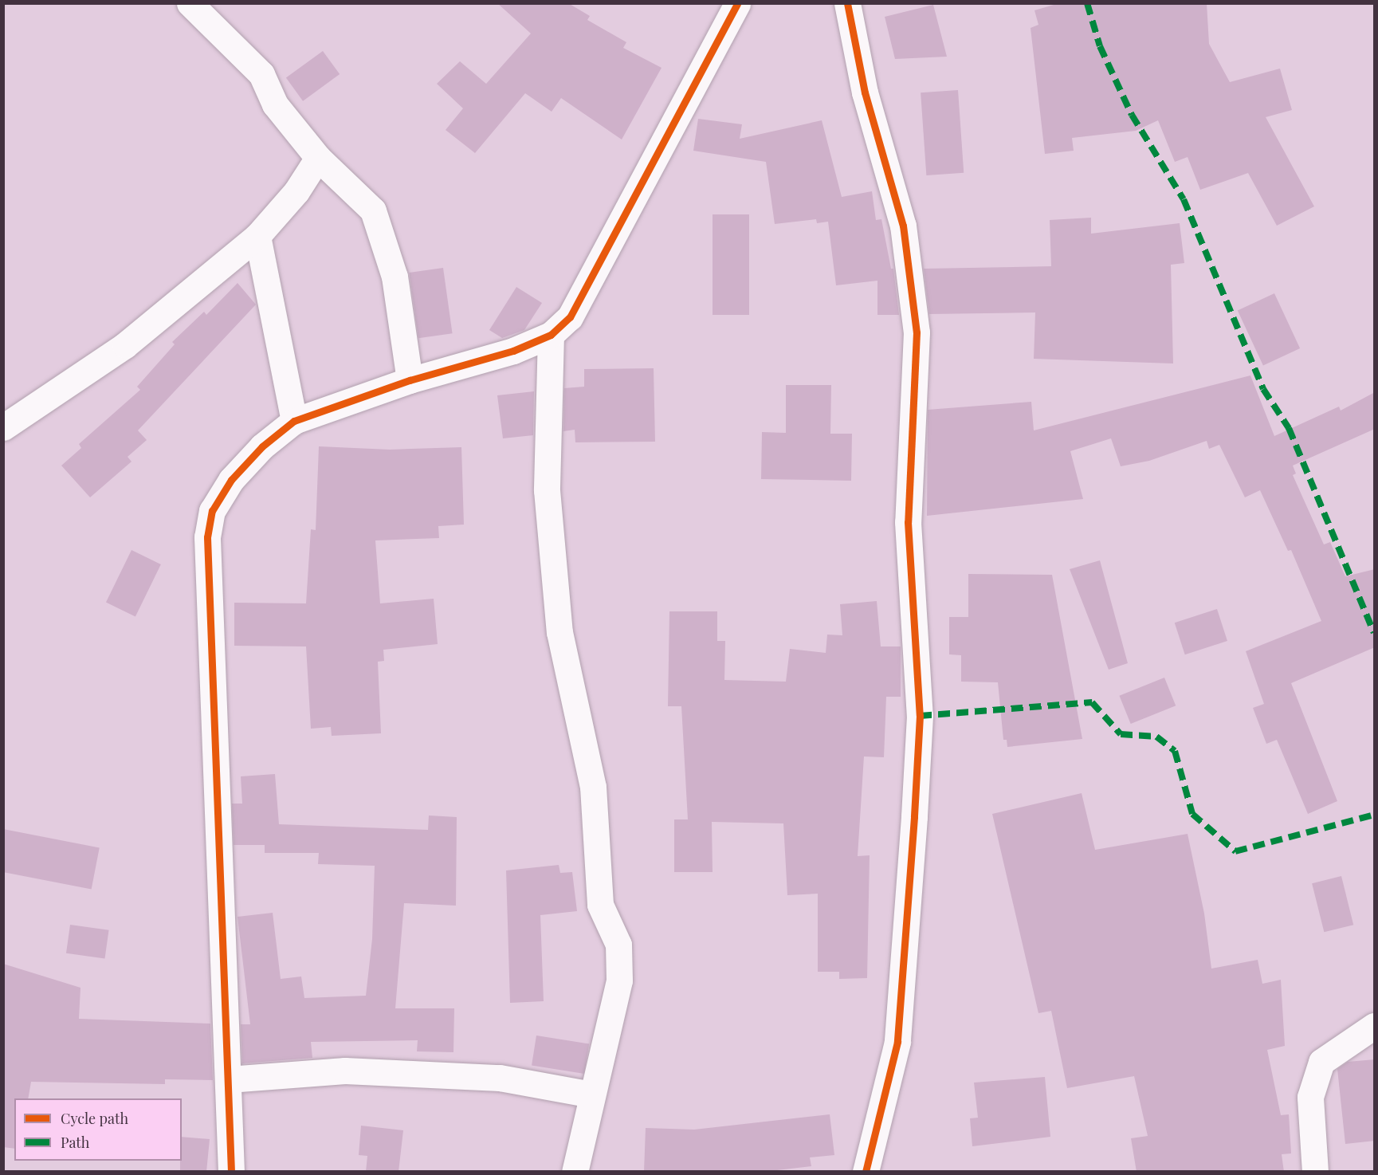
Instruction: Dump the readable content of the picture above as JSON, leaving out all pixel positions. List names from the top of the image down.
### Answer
{
  "legend": ["Cycle path", "Path"]
}
